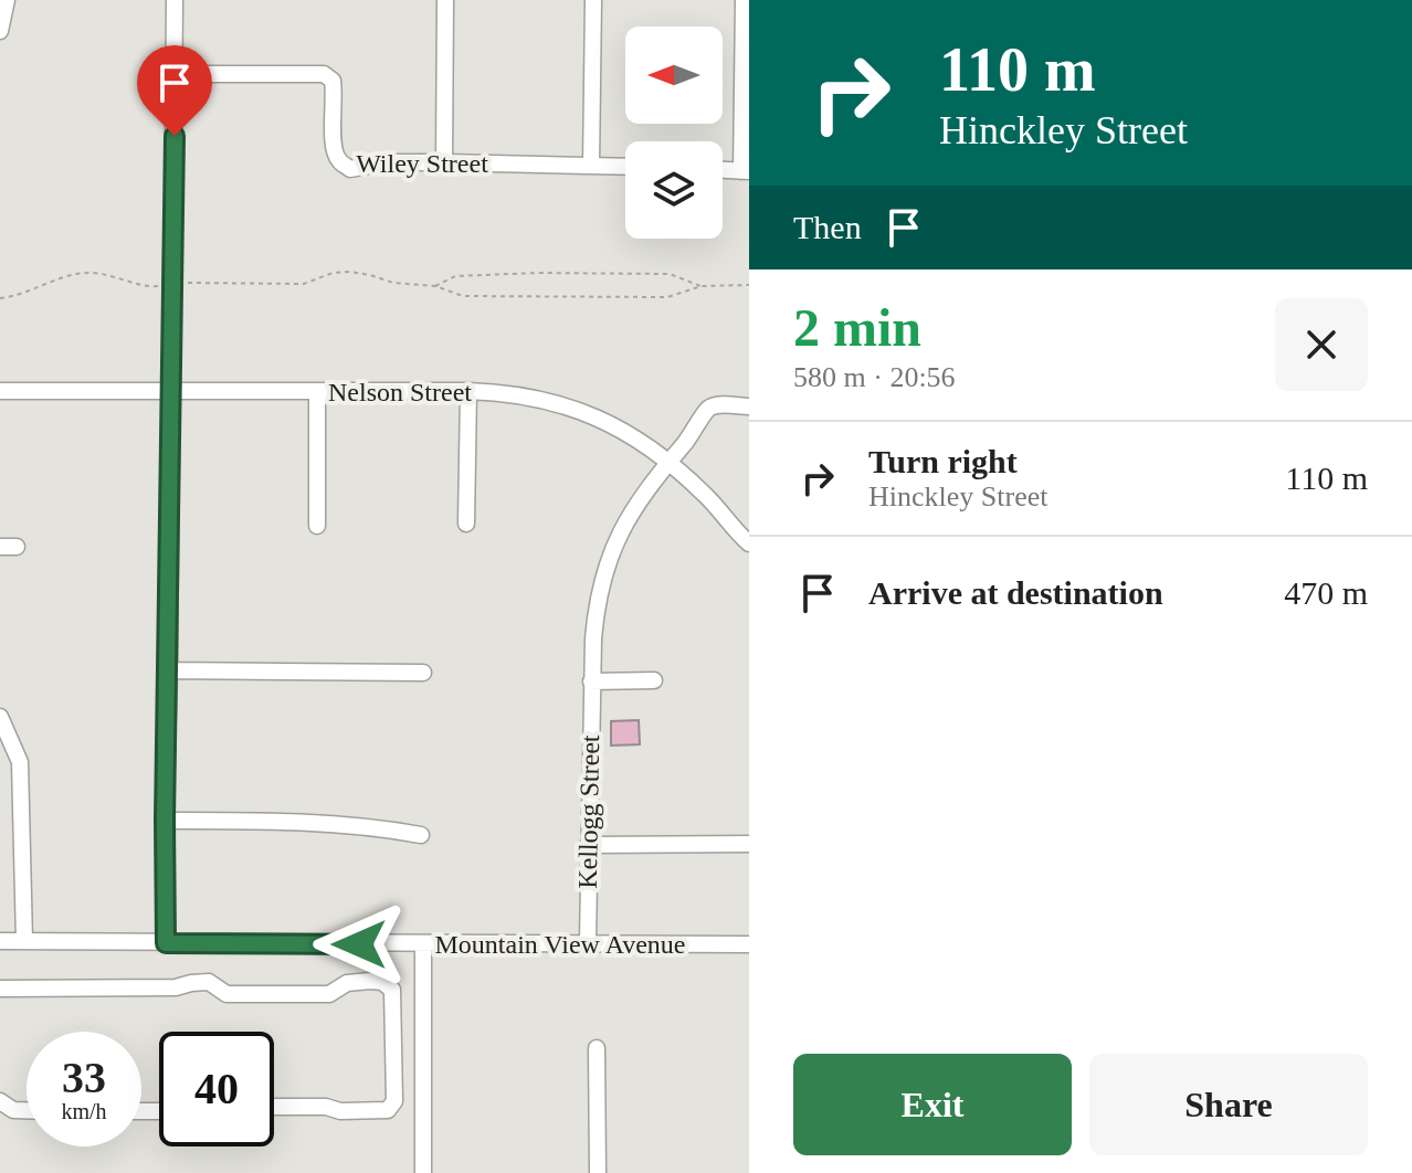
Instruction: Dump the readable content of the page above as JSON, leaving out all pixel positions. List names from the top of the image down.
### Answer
{
  "streets": {
    "street": [
      "Wiley Street",
      "Nelson Street",
      "Kellogg Street",
      "Mountain View Avenue"
    ]
  },
  "crossings": [
    ["Nelson Street", "Kellogg Street"],
    ["Kellogg Street", "Mountain View Avenue"]
  ],
  "north": "left",
  "page": {
    "turn": ["110 m", "Hinckley Street"],
    "then": "Then",
    "heading": ["2 min", "580 m · 20:56"],
    "list": [
      {
        "name": "Turn right",
        "note": "Hinckley Street",
        "value": "110 m"
      },
      {
        "name": "Arrive at destination",
        "value": "470 m"
      }
    ],
    "speed": "33 km/h",
    "limit": "40",
    "buttons": ["Exit", "Share"]
  }
}
